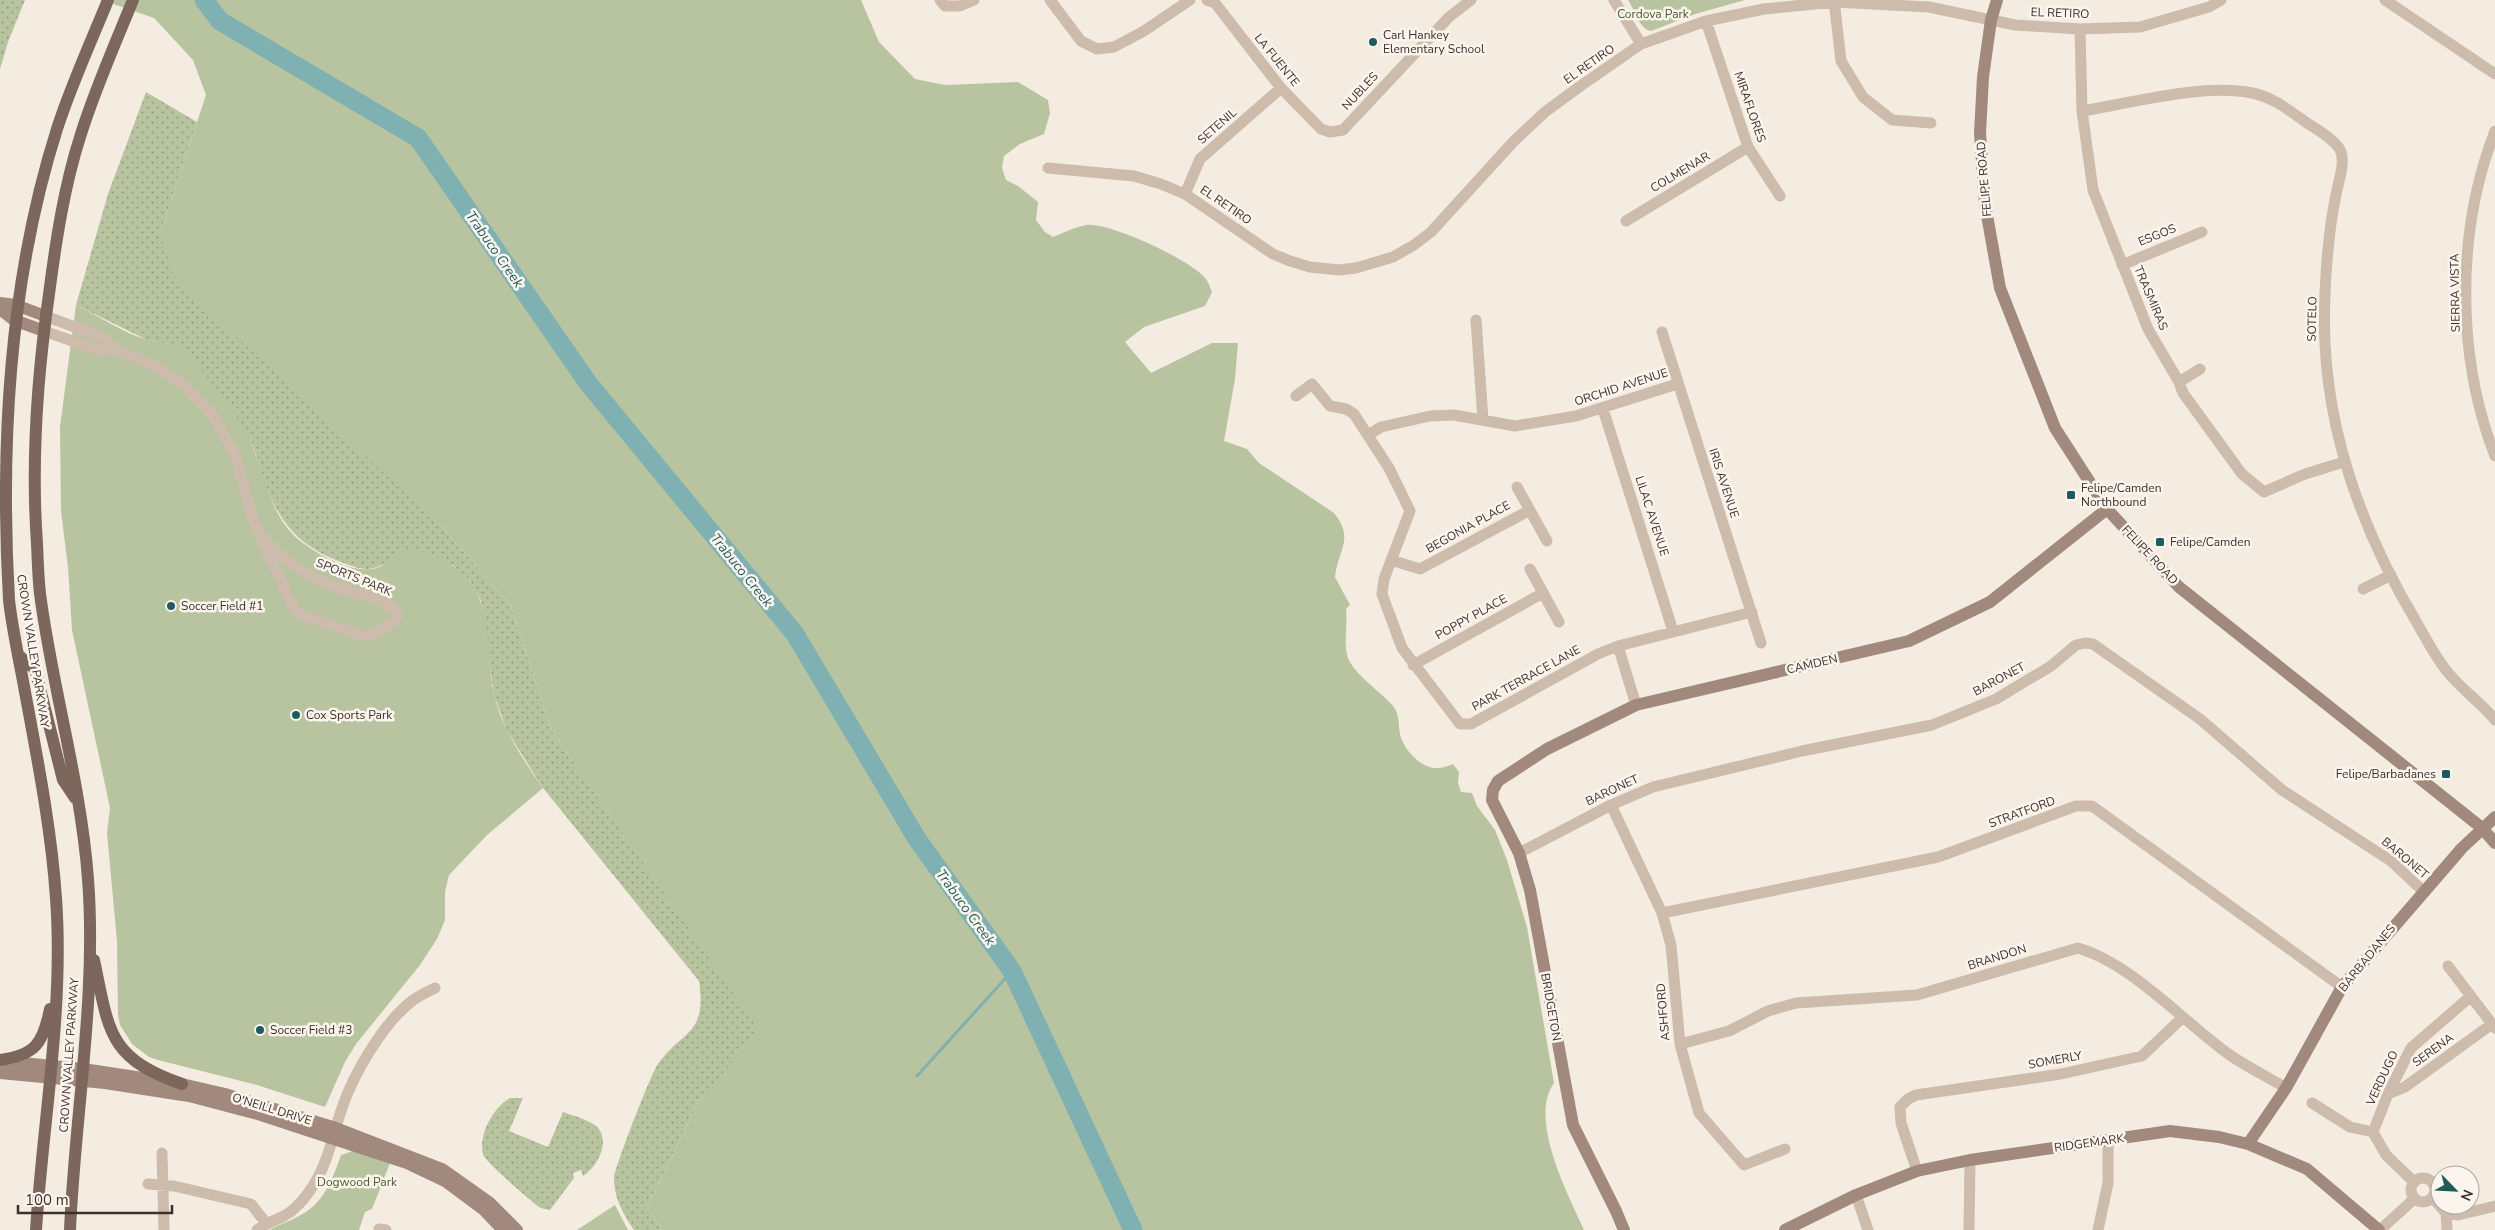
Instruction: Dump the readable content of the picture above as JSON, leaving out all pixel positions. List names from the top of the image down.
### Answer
{
  "streets": {
    "main road": ["CROWN VALLEY PARKWAY"],
    "street": [
      "EL RETIRO",
      "LA FUENTE",
      "NUBLES",
      "MIRAFLORES",
      "SETENIL",
      "COLMENAR",
      "FELIPE ROAD",
      "ESGOS",
      "SIERRA VISTA",
      "TRASMIRAS",
      "SOTELO",
      "ORCHID AVENUE",
      "IRIS AVENUE",
      "LILAC AVENUE",
      "BEGONIA PLACE",
      "SPORTS PARK",
      "POPPY PLACE",
      "CAMDEN",
      "PARK TERRACE LANE",
      "BARONET",
      "STRATFORD",
      "BRANDON",
      "BARBADANES",
      "BRIDGETON",
      "ASHFORD",
      "SERENA",
      "SOMERLY",
      "VERDUGO",
      "O'NEILL DRIVE",
      "RIDGEMARK"
    ]
  },
  "crossings": [
    ["EL RETIRO", "MIRAFLORES"],
    ["EL RETIRO", "SETENIL"],
    ["EL RETIRO", "FELIPE ROAD"],
    ["EL RETIRO", "TRASMIRAS"],
    ["LA FUENTE", "NUBLES"],
    ["LA FUENTE", "SETENIL"],
    ["MIRAFLORES", "COLMENAR"],
    ["FELIPE ROAD", "CAMDEN"],
    ["FELIPE ROAD", "BARBADANES"],
    ["ESGOS", "TRASMIRAS"],
    ["TRASMIRAS", "SOTELO"],
    ["ORCHID AVENUE", "IRIS AVENUE"],
    ["ORCHID AVENUE", "LILAC AVENUE"],
    ["ORCHID AVENUE", "PARK TERRACE LANE"],
    ["IRIS AVENUE", "PARK TERRACE LANE"],
    ["LILAC AVENUE", "PARK TERRACE LANE"],
    ["BEGONIA PLACE", "PARK TERRACE LANE"],
    ["SPORTS PARK", "CROWN VALLEY PARKWAY"],
    ["POPPY PLACE", "PARK TERRACE LANE"],
    ["CROWN VALLEY PARKWAY", "O'NEILL DRIVE"],
    ["CAMDEN", "BRIDGETON"],
    ["BARONET", "BARBADANES"],
    ["BARONET", "BRIDGETON"],
    ["BARONET", "ASHFORD"],
    ["STRATFORD", "BARBADANES"],
    ["STRATFORD", "ASHFORD"],
    ["BRANDON", "BARBADANES"],
    ["BRANDON", "ASHFORD"],
    ["BRANDON", "SOMERLY"],
    ["BARBADANES", "RIDGEMARK"],
    ["SERENA", "VERDUGO"],
    ["SOMERLY", "RIDGEMARK"]
  ],
  "water": ["Trabuco Creek"],
  "parks": ["Cordova Park", "Dogwood Park"],
  "places": {
    "other": [
      "Carl Hankey Elementary School",
      "Soccer Field #1",
      "Cox Sports Park",
      "Soccer Field #3"
    ],
    "transit": ["Felipe/Camden Northbound", "Felipe/Camden", "Felipe/Barbadanes"]
  },
  "scale_bar": "100 m",
  "north": "bottom right"
}
